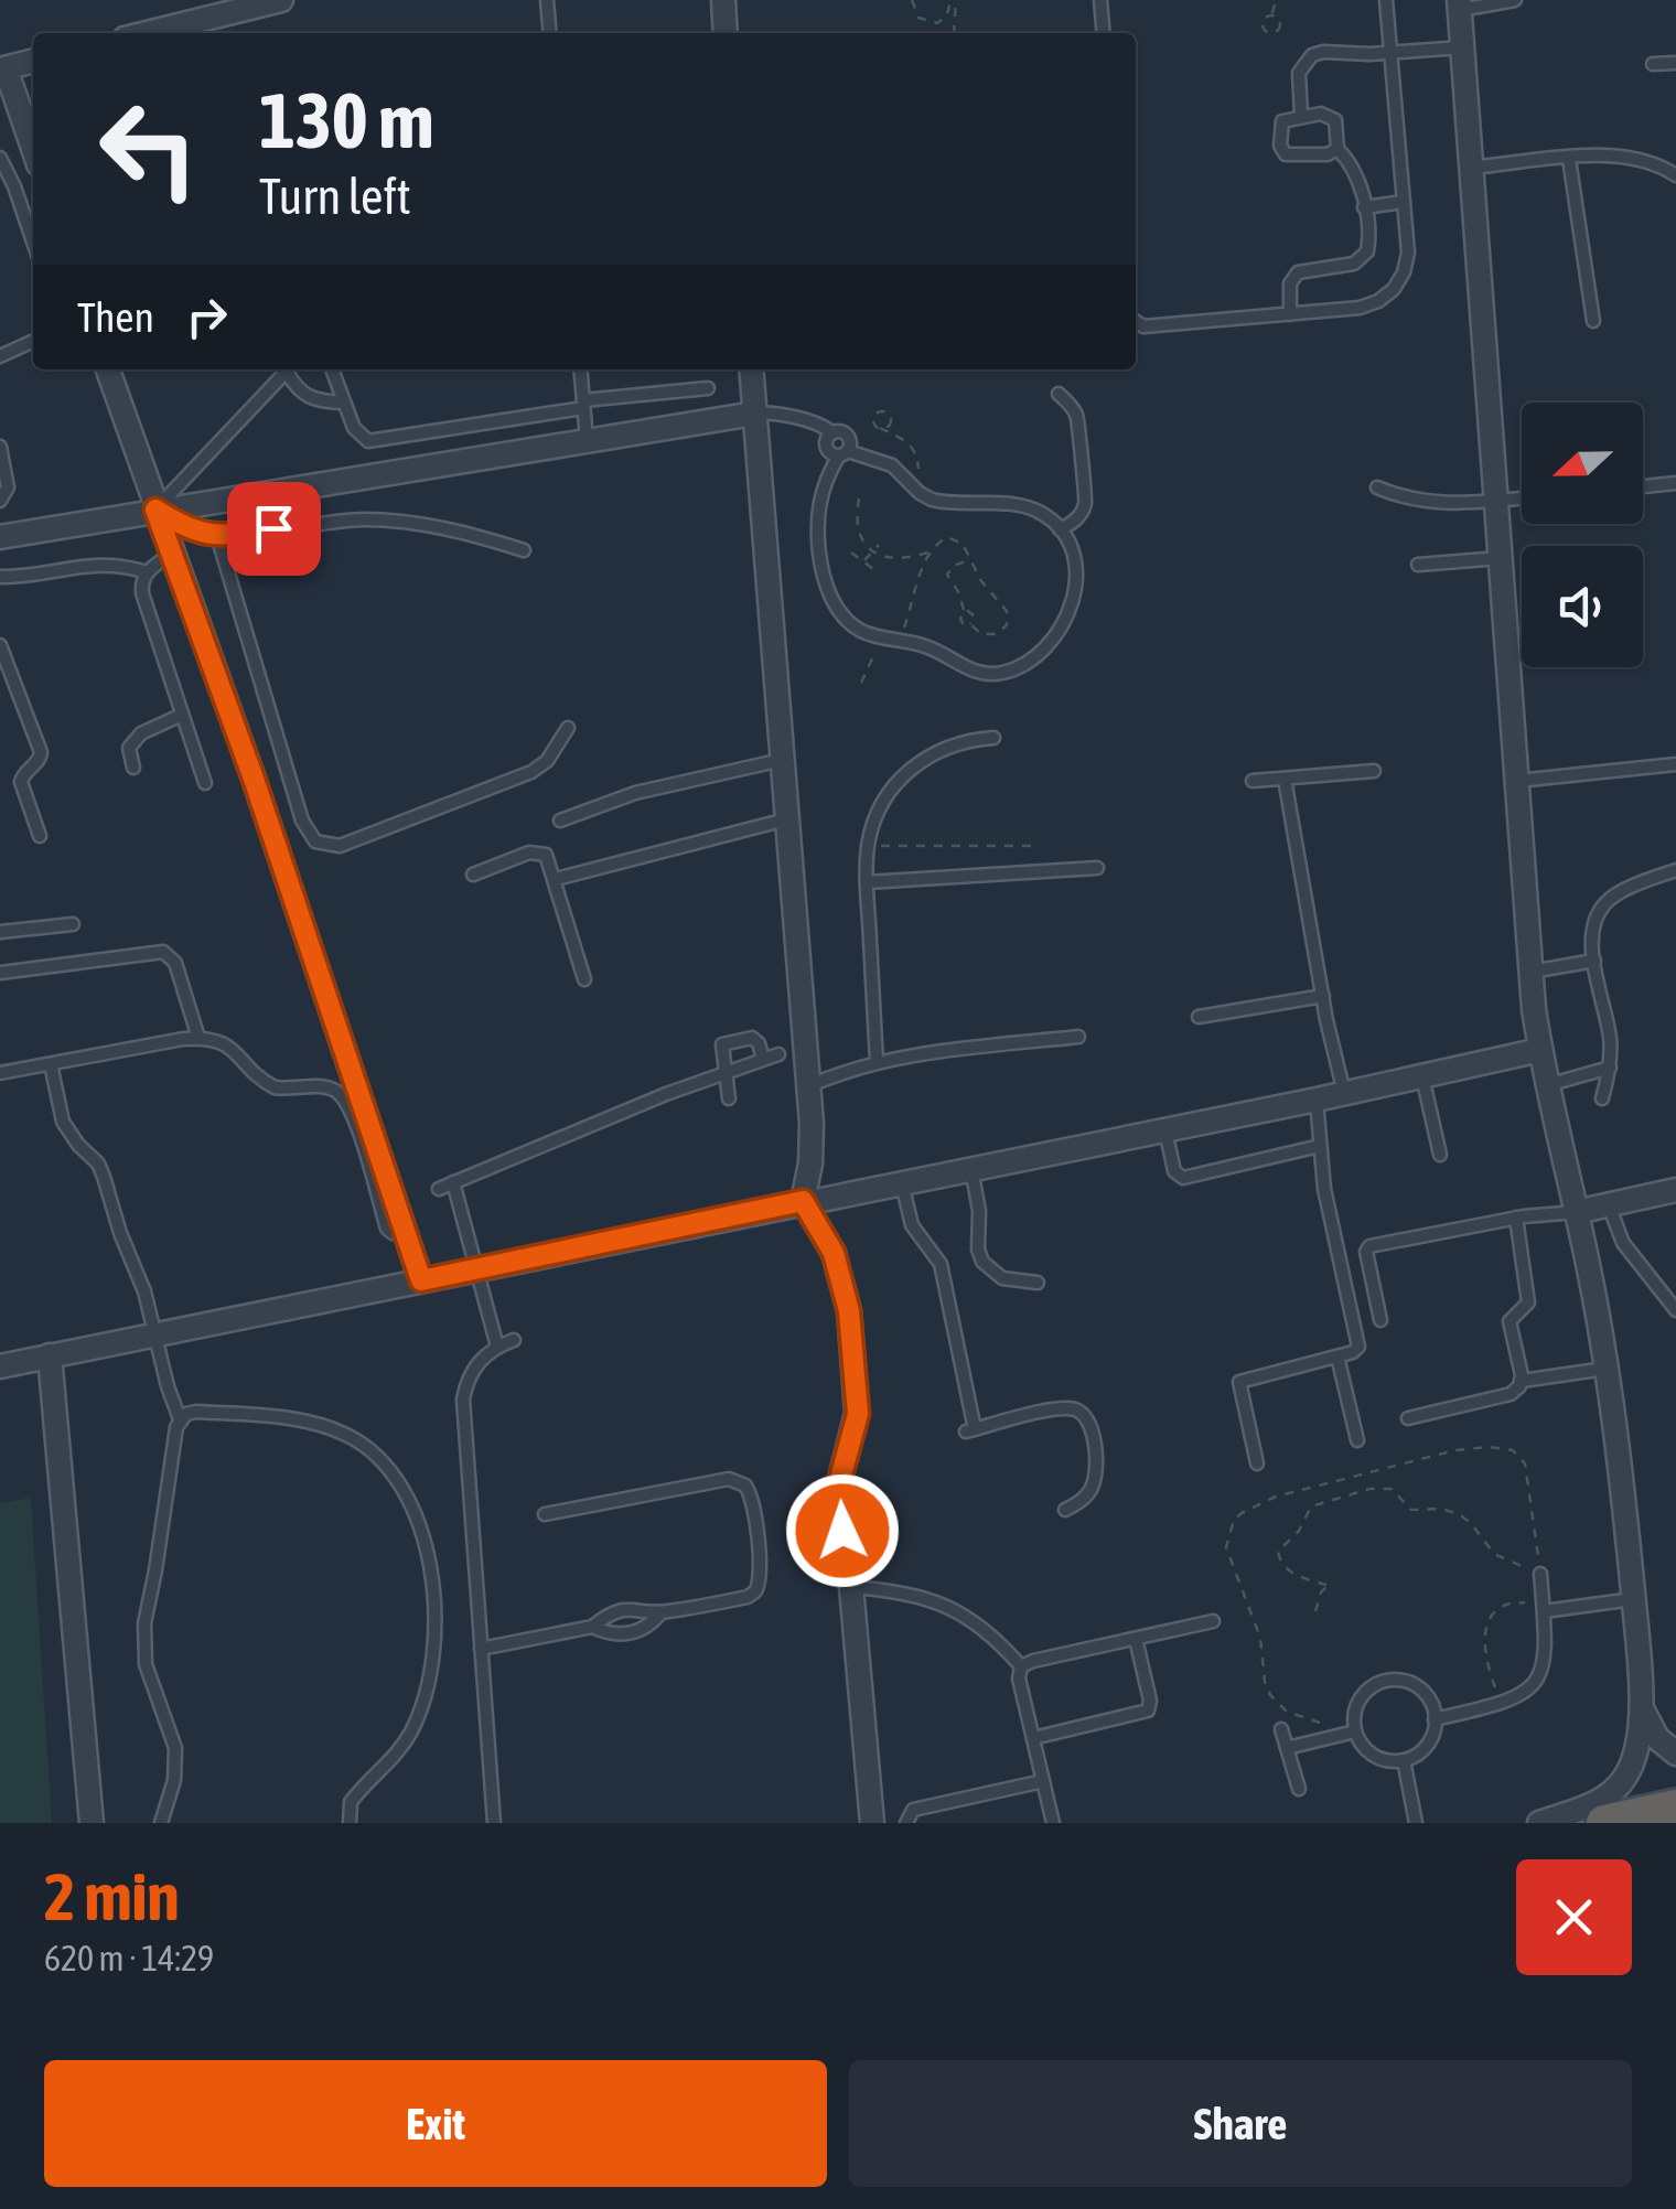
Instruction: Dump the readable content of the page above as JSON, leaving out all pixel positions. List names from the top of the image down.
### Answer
{
  "north": "left",
  "page": {
    "turn": ["130 m", "Turn left"],
    "then": "Then",
    "heading": ["2 min", "620 m · 14:29"],
    "buttons": ["Exit", "Share"]
  }
}
